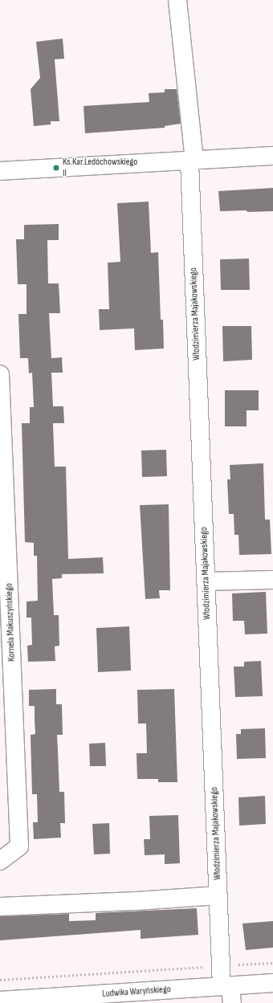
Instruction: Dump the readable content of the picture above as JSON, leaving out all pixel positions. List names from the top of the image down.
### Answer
{
  "streets": {
    "street": ["Włodzimierza Majakowskiego", "Kornela Makuszyńskiego", "Ludwika Waryńskiego"]
  },
  "crossings": [
    ["Włodzimierza Majakowskiego", "Ludwika Waryńskiego"]
  ],
  "places": ["Ks.Kar.Ledóchowskiego II"]
}
